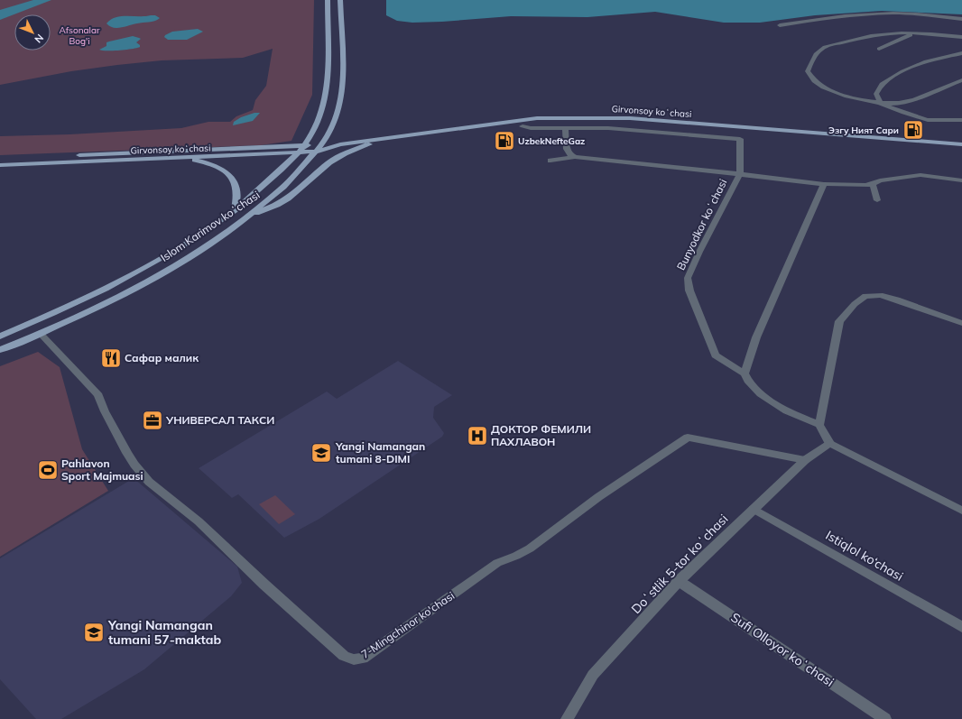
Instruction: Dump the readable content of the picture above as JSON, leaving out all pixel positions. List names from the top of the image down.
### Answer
{
  "streets": {
    "main road": ["Girvonsoy koʻchasi", "Islom Karimov koʻchasi"],
    "street": [
      "Bunyodkor koʻchasi",
      "Istiqlol ko‘chasi",
      "Doʻstlik 5-tor koʻchasi",
      "7-Mingchinor ko'chasi",
      "Sufi Olloyor koʻchasi"
    ]
  },
  "crossings": [
    ["Girvonsoy koʻchasi", "Islom Karimov koʻchasi"],
    ["Islom Karimov koʻchasi", "7-Mingchinor ko'chasi"],
    ["Istiqlol ko‘chasi", "Doʻstlik 5-tor koʻchasi"],
    ["Doʻstlik 5-tor koʻchasi", "7-Mingchinor ko'chasi"],
    ["Doʻstlik 5-tor koʻchasi", "Sufi Olloyor koʻchasi"]
  ],
  "parks": ["Afsonalar Bog'i"],
  "places": {
    "fuel station": ["Эзгу Ният Сари", "UzbekNefteGaz"],
    "restaurant": ["Сафар малик"],
    "office": ["УНИВЕРСАЛ ТАКСИ"],
    "hospital": ["ДОКТОР ФЕМИЛИ ПАХЛАВОН"],
    "school or university": ["Yangi Namangan tumani 8-DIMI", "Yangi Namangan tumani 57-maktab"],
    "sports": ["Pahlavon Sport Majmuasi"]
  },
  "north": "bottom right"
}
